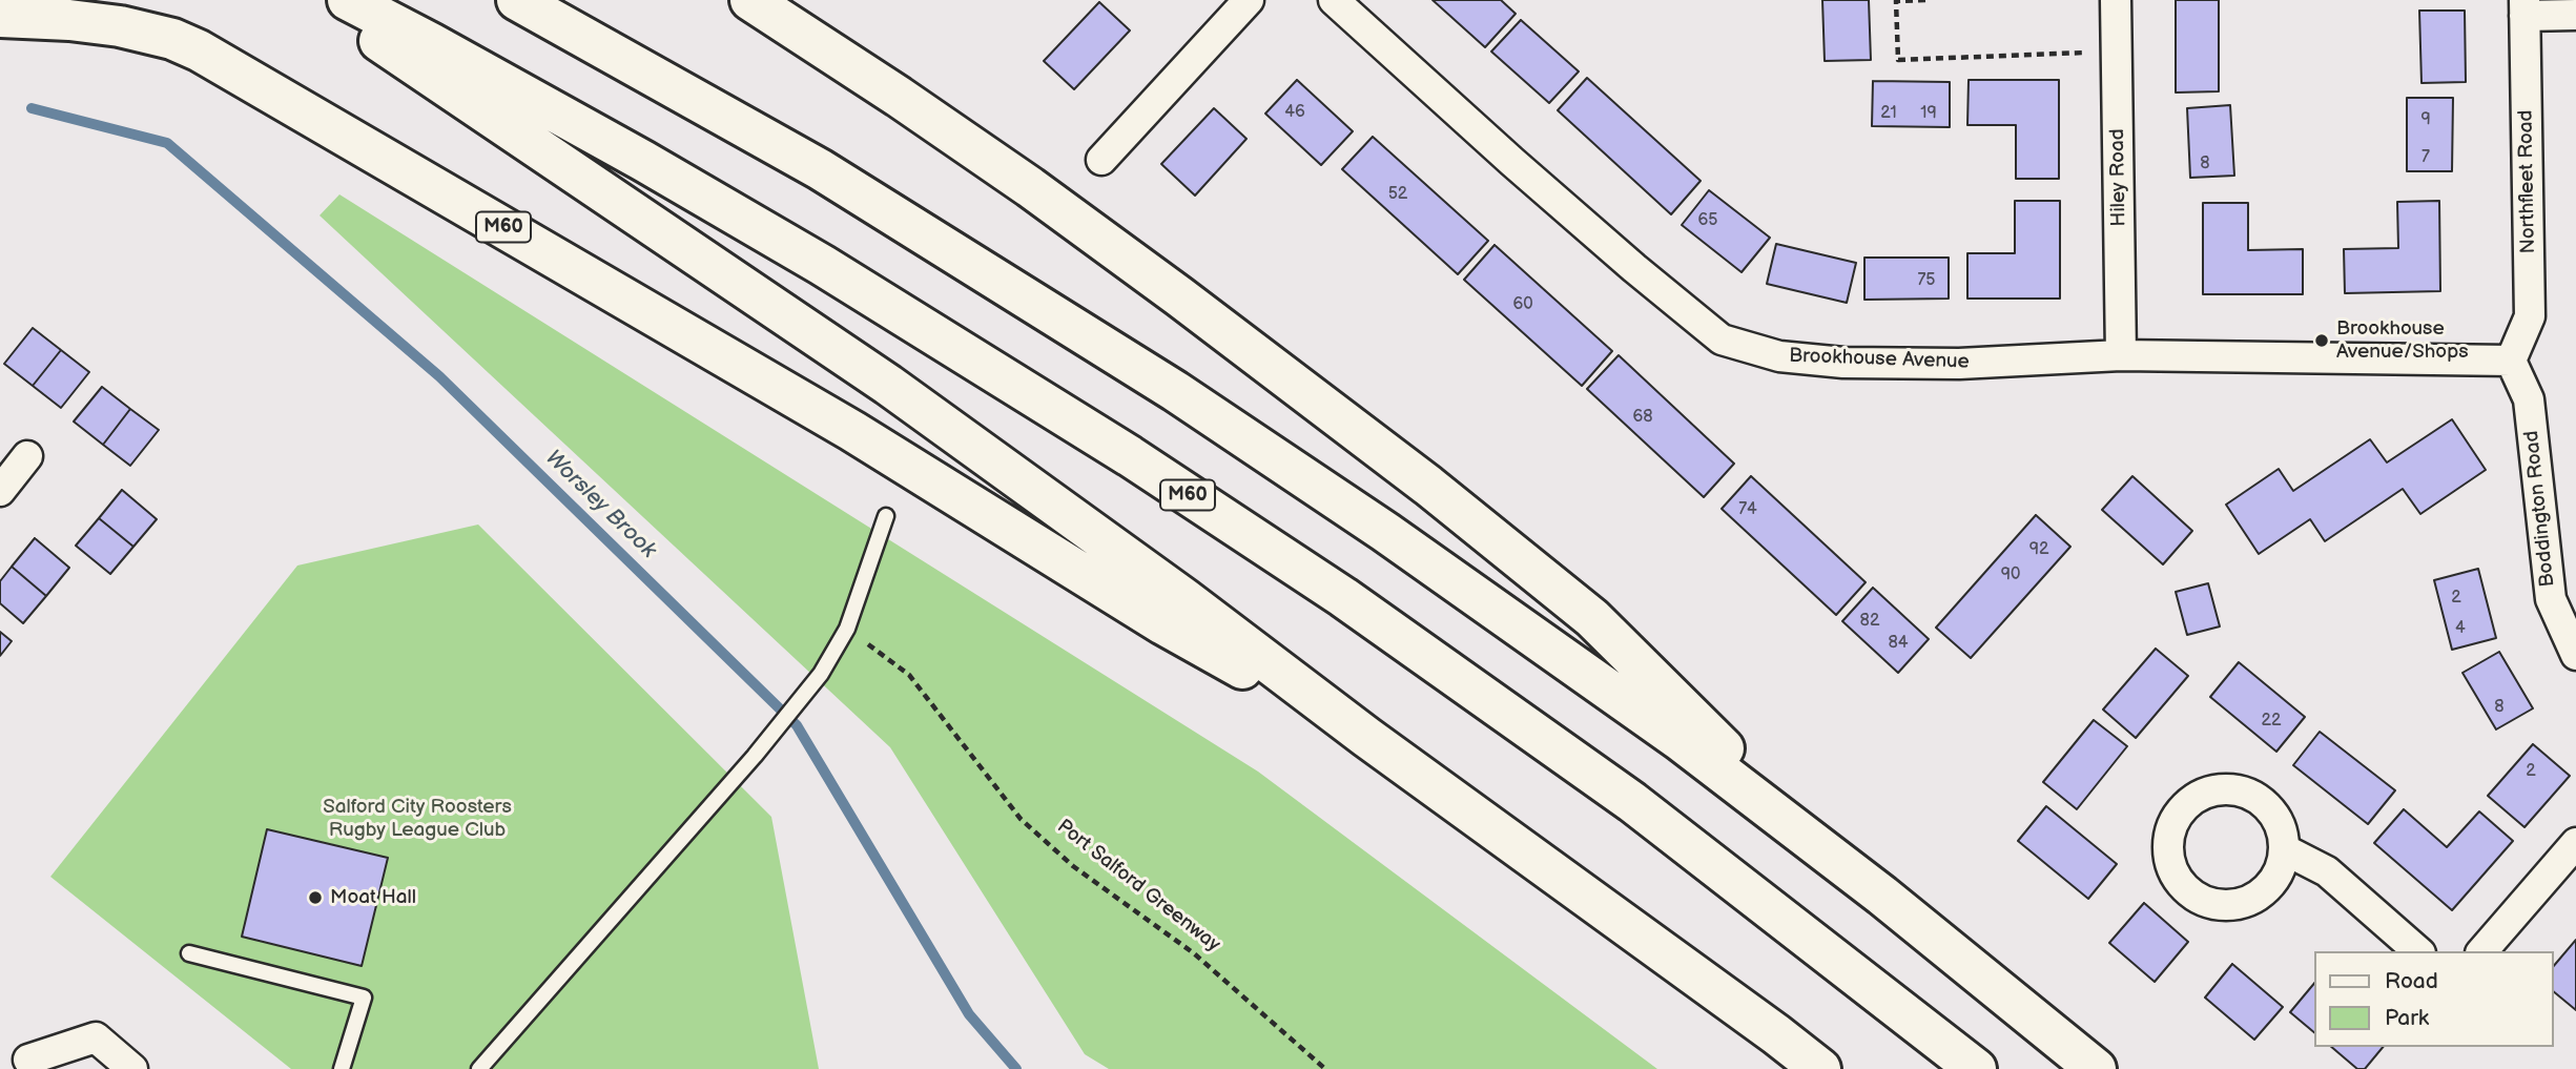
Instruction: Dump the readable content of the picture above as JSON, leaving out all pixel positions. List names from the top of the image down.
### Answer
{
  "streets": {
    "highway": ["M60"],
    "street": [
      "Hiley Road",
      "Northfleet Road",
      "Brookhouse Avenue",
      "Boddington Road"
    ],
    "path": ["Port Salford Greenway"]
  },
  "crossings": [
    ["Hiley Road", "Brookhouse Avenue"],
    ["Northfleet Road", "Brookhouse Avenue"],
    ["Northfleet Road", "Boddington Road"],
    ["Brookhouse Avenue", "Boddington Road"]
  ],
  "water": ["Worsley Brook"],
  "parks": ["Salford City Roosters Rugby League Club"],
  "places": ["Brookhouse Avenue/Shops", "Moat Hall"],
  "house_numbers": [
    "46",
    "21",
    "19",
    "9",
    "7",
    "8",
    "52",
    "65",
    "75",
    "60",
    "68",
    "74",
    "92",
    "90",
    "2",
    "82",
    "4",
    "84",
    "8",
    "22",
    "2"
  ],
  "legend": ["Road", "Park"]
}
